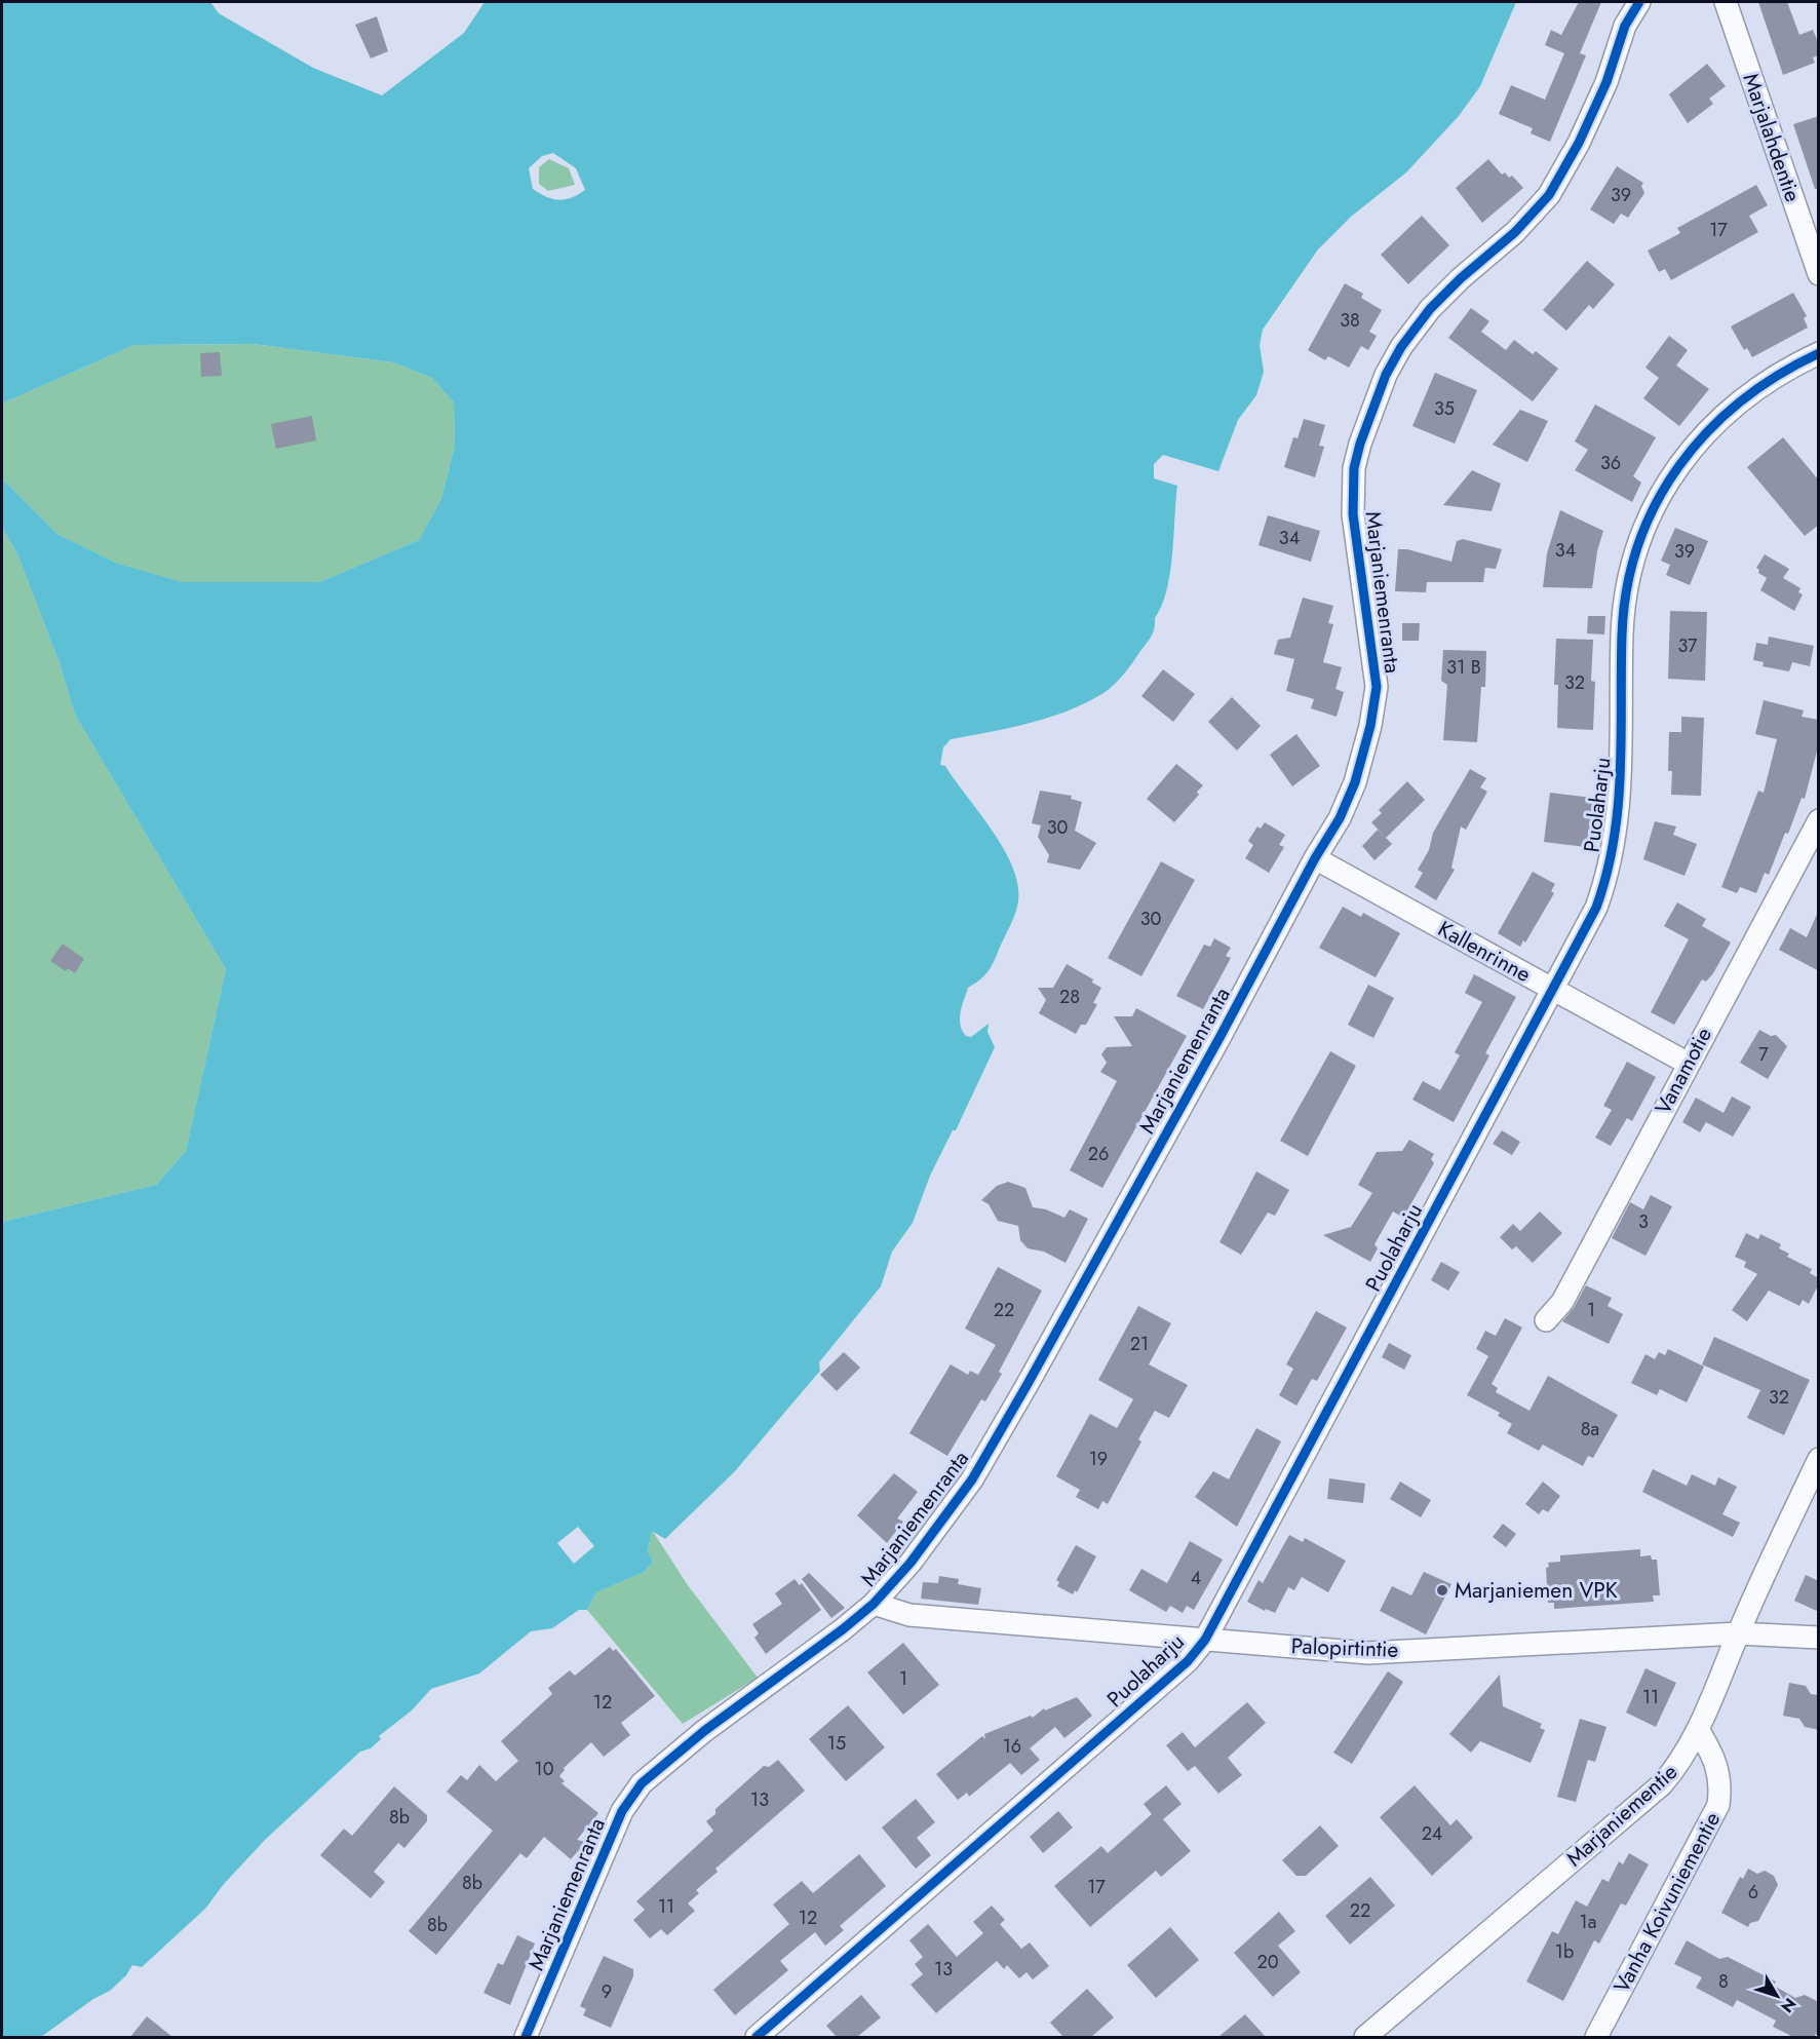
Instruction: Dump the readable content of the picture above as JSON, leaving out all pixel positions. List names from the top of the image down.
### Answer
{
  "streets": {
    "street": [
      "Marjalahdentie",
      "Marjaniemenranta",
      "Puolaharju",
      "Kallenrinne",
      "Vanamotie",
      "Palopirtintie",
      "Marjaniementie",
      "Vanha Koivuniementie"
    ]
  },
  "crossings": [
    ["Marjaniemenranta", "Kallenrinne"],
    ["Marjaniemenranta", "Palopirtintie"],
    ["Puolaharju", "Kallenrinne"],
    ["Puolaharju", "Palopirtintie"],
    ["Kallenrinne", "Vanamotie"],
    ["Palopirtintie", "Marjaniementie"],
    ["Marjaniementie", "Vanha Koivuniementie"]
  ],
  "places": ["Marjaniemen VPK"],
  "house_numbers": [
    "39",
    "17",
    "38",
    "35",
    "36",
    "34",
    "34",
    "39",
    "37",
    "31 B",
    "32",
    "30",
    "30",
    "28",
    "7",
    "26",
    "3",
    "22",
    "1",
    "21",
    "32",
    "8a",
    "19",
    "4",
    "1",
    "11",
    "12",
    "15",
    "16",
    "10",
    "13",
    "8b",
    "24",
    "8b",
    "17",
    "6",
    "11",
    "22",
    "12",
    "1a",
    "8b",
    "1b",
    "20",
    "13",
    "8",
    "9"
  ],
  "north": "bottom right"
}
